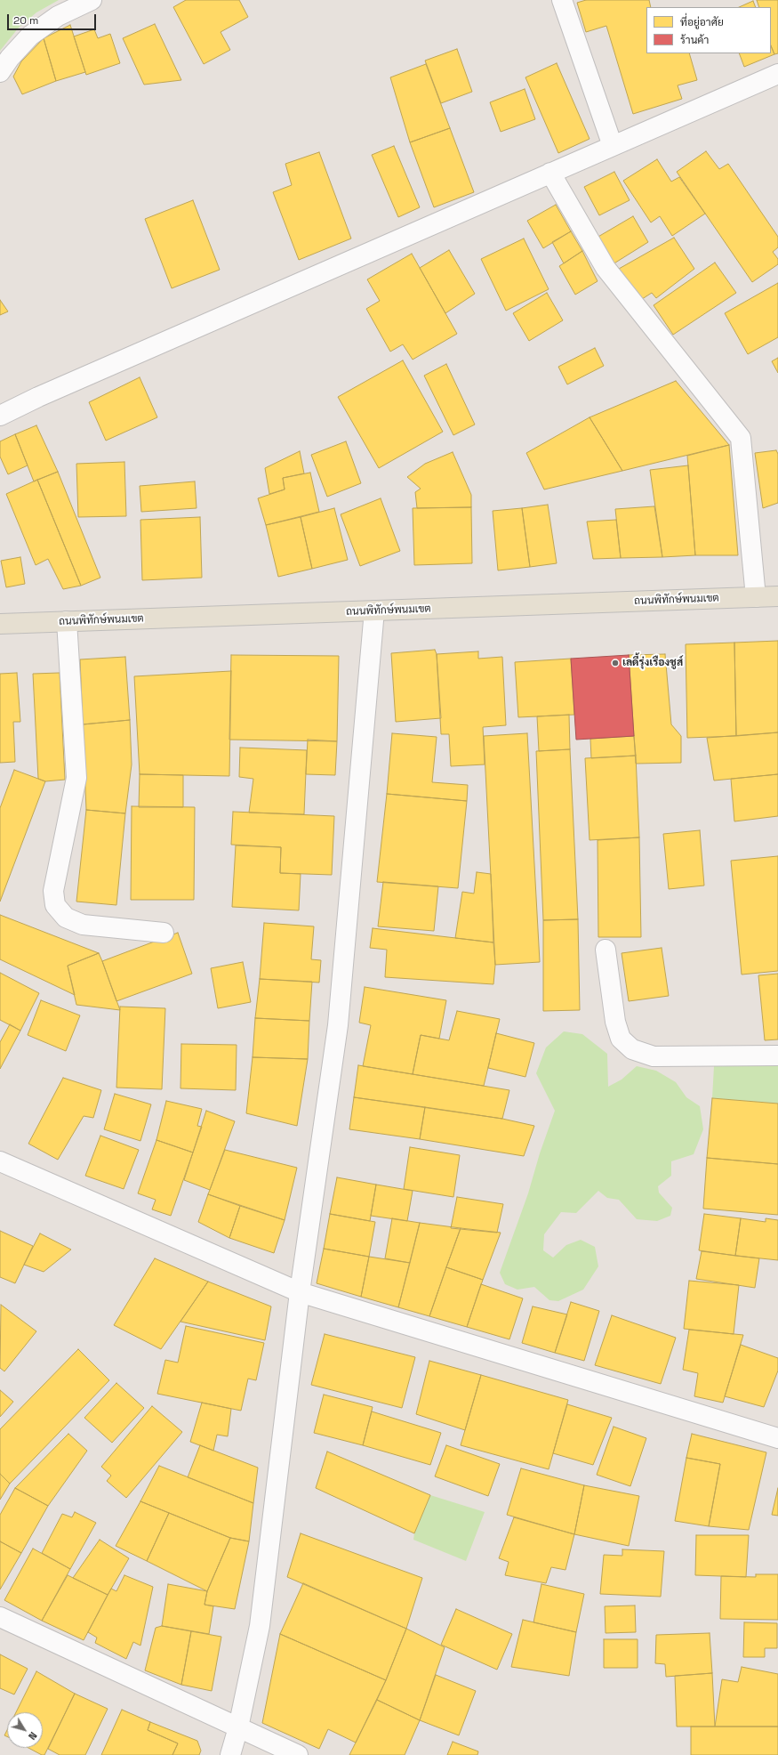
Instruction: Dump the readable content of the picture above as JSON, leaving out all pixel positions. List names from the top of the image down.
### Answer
{
  "streets": {
    "main road": ["ถนนพิทักษ์พนมเขต"]
  },
  "places": ["เลดี้รุ่งเรืองชูส์"],
  "legend": ["ที่อยู่อาศัย", "ร้านค้า"],
  "scale_bar": "20 m",
  "north": "bottom right"
}
